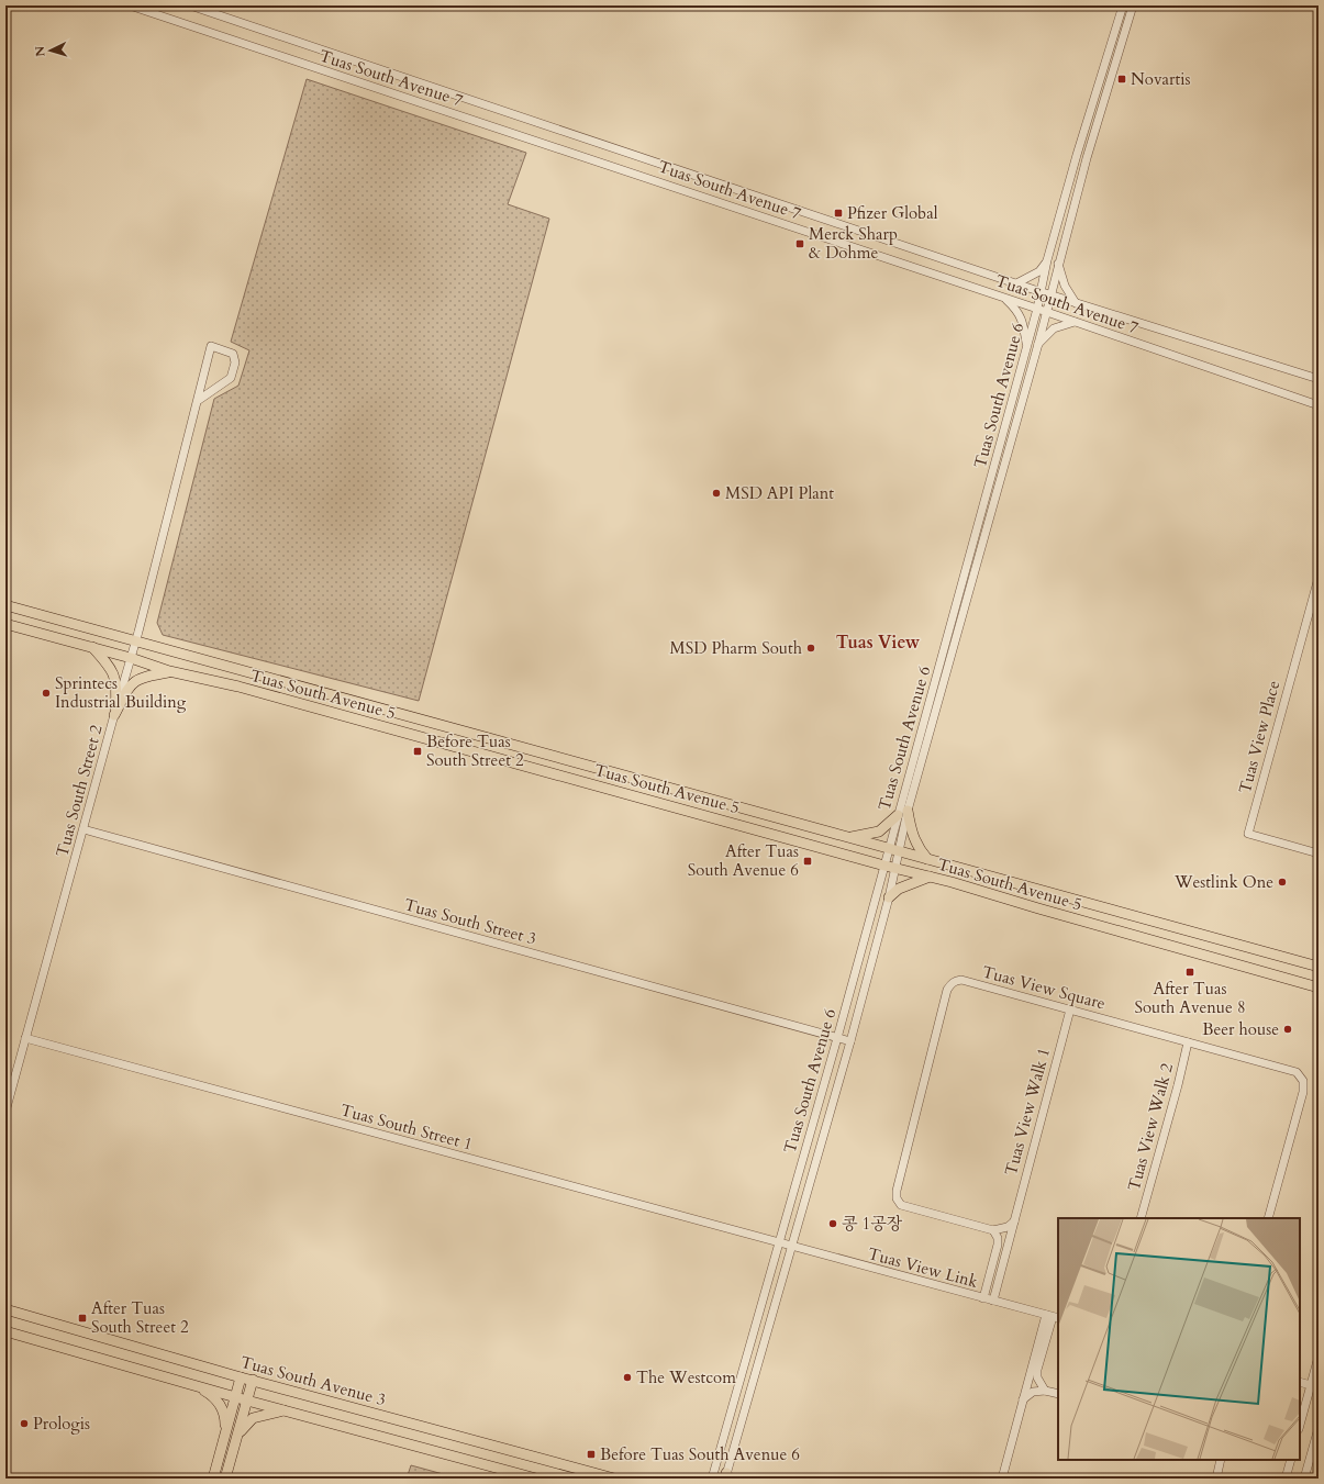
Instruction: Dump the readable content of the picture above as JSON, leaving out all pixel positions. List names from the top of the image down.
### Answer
{
  "streets": {
    "main road": ["Tuas South Avenue 5", "Tuas South Avenue 3"],
    "street": [
      "Tuas South Avenue 7",
      "Tuas South Avenue 6",
      "Tuas View Place",
      "Tuas South Street 2",
      "Tuas South Street 3",
      "Tuas View Square",
      "Tuas View Walk 1",
      "Tuas South Street 1",
      "Tuas View Walk 2",
      "Tuas View Link"
    ]
  },
  "crossings": [
    ["Tuas South Avenue 7", "Tuas South Avenue 6"],
    ["Tuas South Avenue 6", "Tuas South Avenue 5"],
    ["Tuas South Avenue 6", "Tuas South Street 3"],
    ["Tuas South Avenue 6", "Tuas South Street 1"],
    ["Tuas South Avenue 6", "Tuas View Link"],
    ["Tuas South Avenue 5", "Tuas South Street 2"],
    ["Tuas South Street 2", "Tuas South Street 3"],
    ["Tuas South Street 2", "Tuas South Street 1"],
    ["Tuas View Square", "Tuas View Walk 1"],
    ["Tuas View Square", "Tuas View Walk 2"],
    ["Tuas View Walk 1", "Tuas View Link"],
    ["Tuas South Street 1", "Tuas View Link"]
  ],
  "districts": ["Tuas View"],
  "places": {
    "transit": [
      "Novartis",
      "Pfizer Global",
      "Merck Sharp & Dohme",
      "Before Tuas South Street 2",
      "After Tuas South Avenue 6",
      "After Tuas South Avenue 8",
      "After Tuas South Street 2",
      "Before Tuas South Avenue 6"
    ],
    "other": [
      "MSD API Plant",
      "MSD Pharm South",
      "Sprintecs Industrial Building",
      "Westlink One",
      "Beer house",
      "콩 1공장",
      "The Westcom",
      "Prologis"
    ]
  },
  "north": "left"
}
